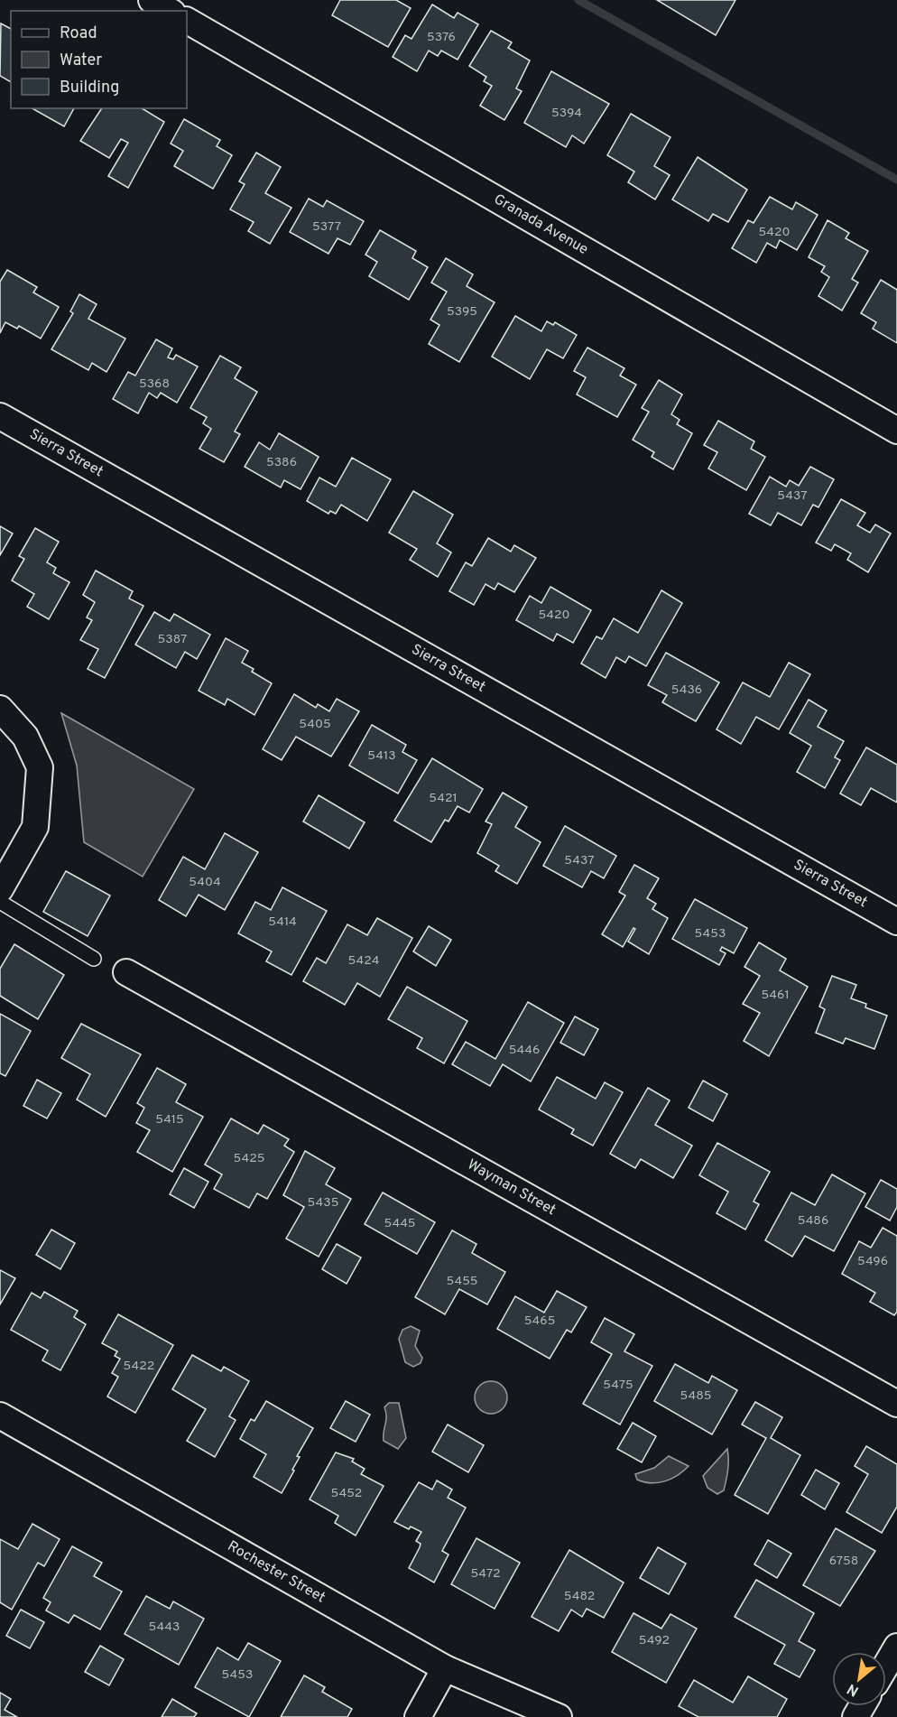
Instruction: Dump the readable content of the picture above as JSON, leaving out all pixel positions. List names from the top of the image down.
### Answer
{
  "streets": {
    "street": [
      "Granada Avenue",
      "Sierra Street",
      "Wayman Street",
      "Rochester Street"
    ]
  },
  "house_numbers": [
    "5376",
    "5394",
    "5377",
    "5420",
    "5395",
    "5368",
    "5386",
    "5437",
    "5420",
    "5387",
    "5436",
    "5405",
    "5413",
    "5421",
    "5437",
    "5404",
    "5414",
    "5453",
    "5424",
    "5461",
    "5446",
    "5415",
    "5425",
    "5435",
    "5486",
    "5445",
    "5496",
    "5455",
    "5465",
    "5422",
    "5475",
    "5485",
    "5452",
    "6758",
    "5472",
    "5482",
    "5443",
    "5492",
    "5453"
  ],
  "legend": ["Road", "Water", "Building"],
  "north": "bottom left"
}
